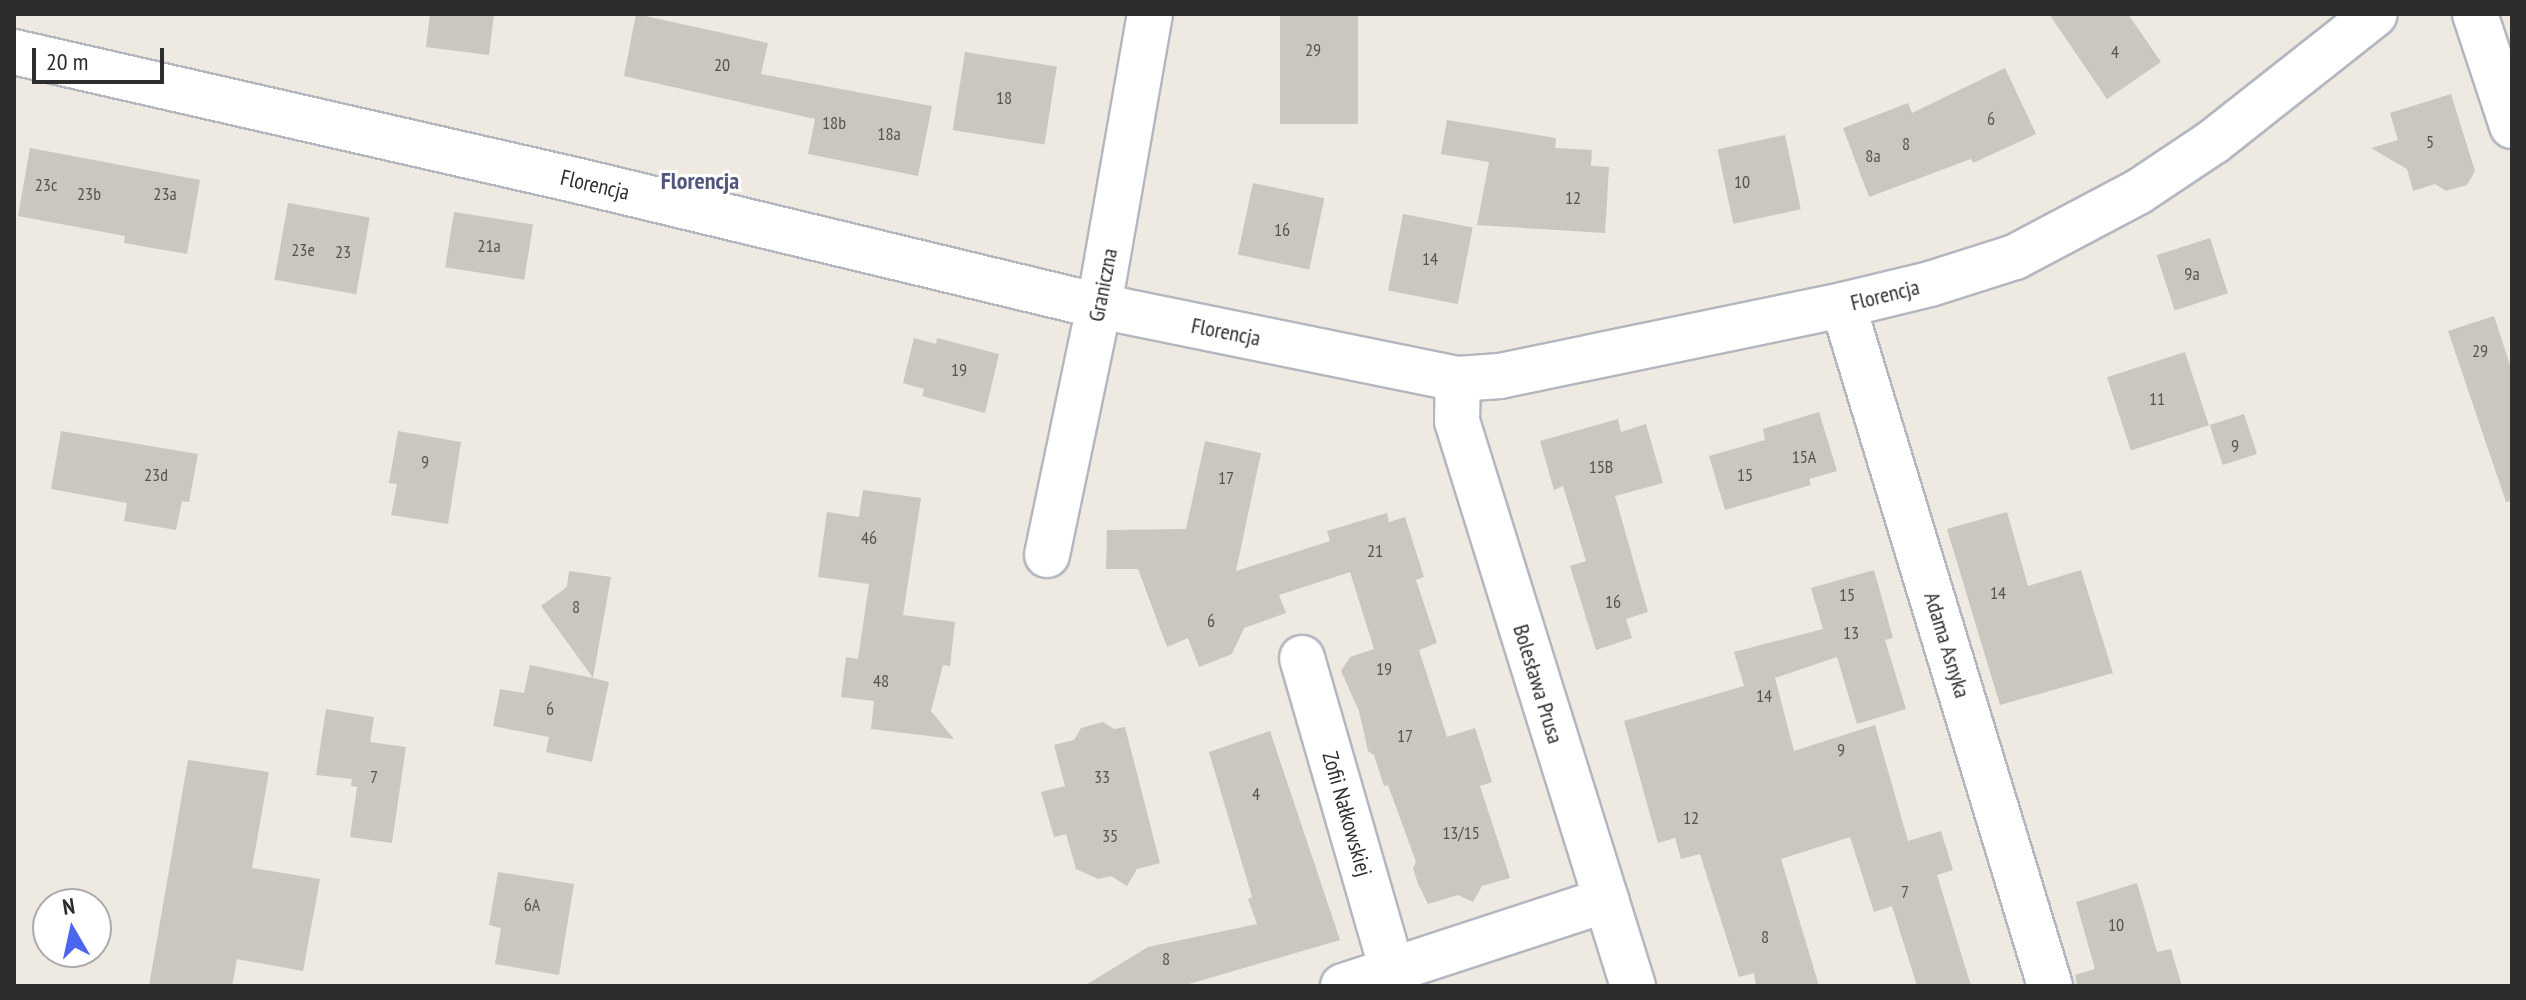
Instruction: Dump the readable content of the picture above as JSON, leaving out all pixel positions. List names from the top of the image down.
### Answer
{
  "streets": {
    "street": [
      "Florencja",
      "Graniczna",
      "Adama Asnyka",
      "Bolesława Prusa",
      "Zofii Nałkowskiej"
    ]
  },
  "crossings": [
    ["Florencja", "Graniczna"],
    ["Florencja", "Adama Asnyka"],
    ["Florencja", "Bolesława Prusa"]
  ],
  "districts": ["Florencja"],
  "house_numbers": [
    "29",
    "4",
    "20",
    "18",
    "6",
    "18b",
    "18a",
    "5",
    "8",
    "8a",
    "10",
    "23c",
    "23b",
    "23a",
    "12",
    "16",
    "21a",
    "23e",
    "23",
    "14",
    "9a",
    "29",
    "19",
    "11",
    "9",
    "15A",
    "9",
    "15B",
    "23d",
    "15",
    "17",
    "46",
    "21",
    "14",
    "15",
    "16",
    "8",
    "6",
    "13",
    "19",
    "48",
    "14",
    "6",
    "17",
    "9",
    "7",
    "33",
    "4",
    "12",
    "13/15",
    "35",
    "7",
    "6A",
    "10",
    "8",
    "8"
  ],
  "scale_bar": "20 m",
  "north": "top"
}
